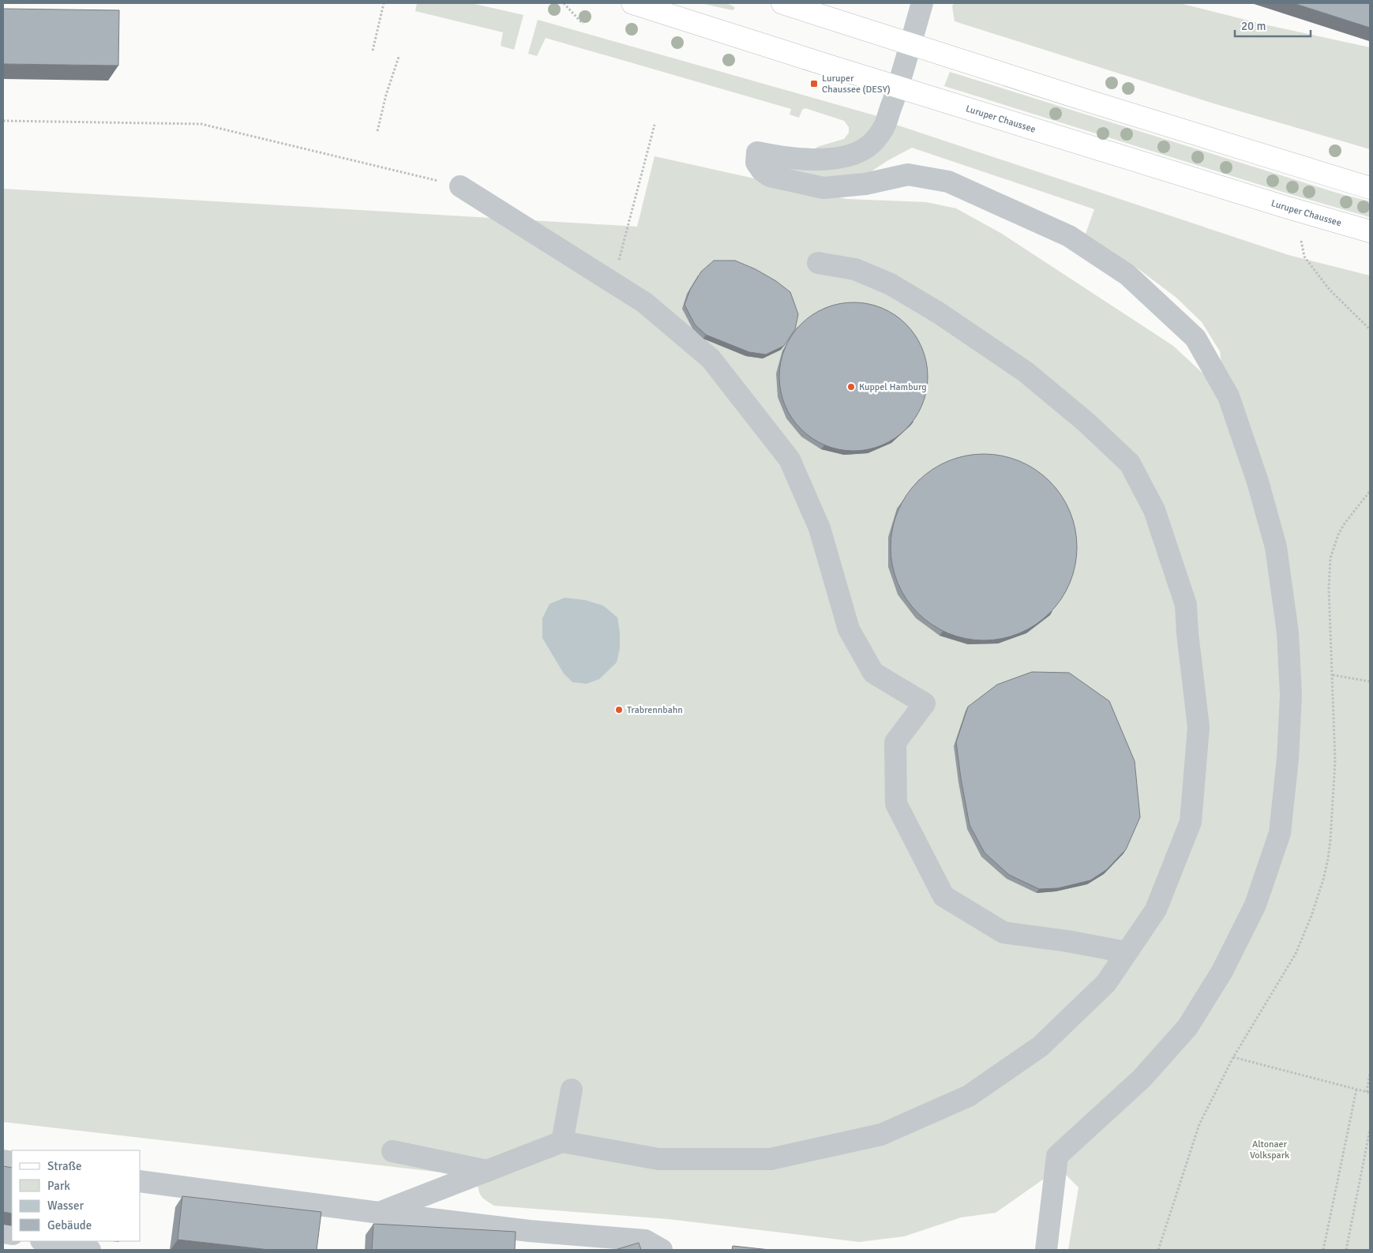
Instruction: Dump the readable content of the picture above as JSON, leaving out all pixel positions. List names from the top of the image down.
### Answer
{
  "streets": {
    "main road": ["Luruper Chaussee"]
  },
  "parks": ["Altonaer Volkspark"],
  "places": {
    "transit": ["Luruper Chaussee (DESY)"],
    "other": ["Kuppel Hamburg", "Trabrennbahn"]
  },
  "legend": [
    "Straße",
    "Park",
    "Wasser",
    "Gebäude"
  ],
  "scale_bar": "20 m"
}
